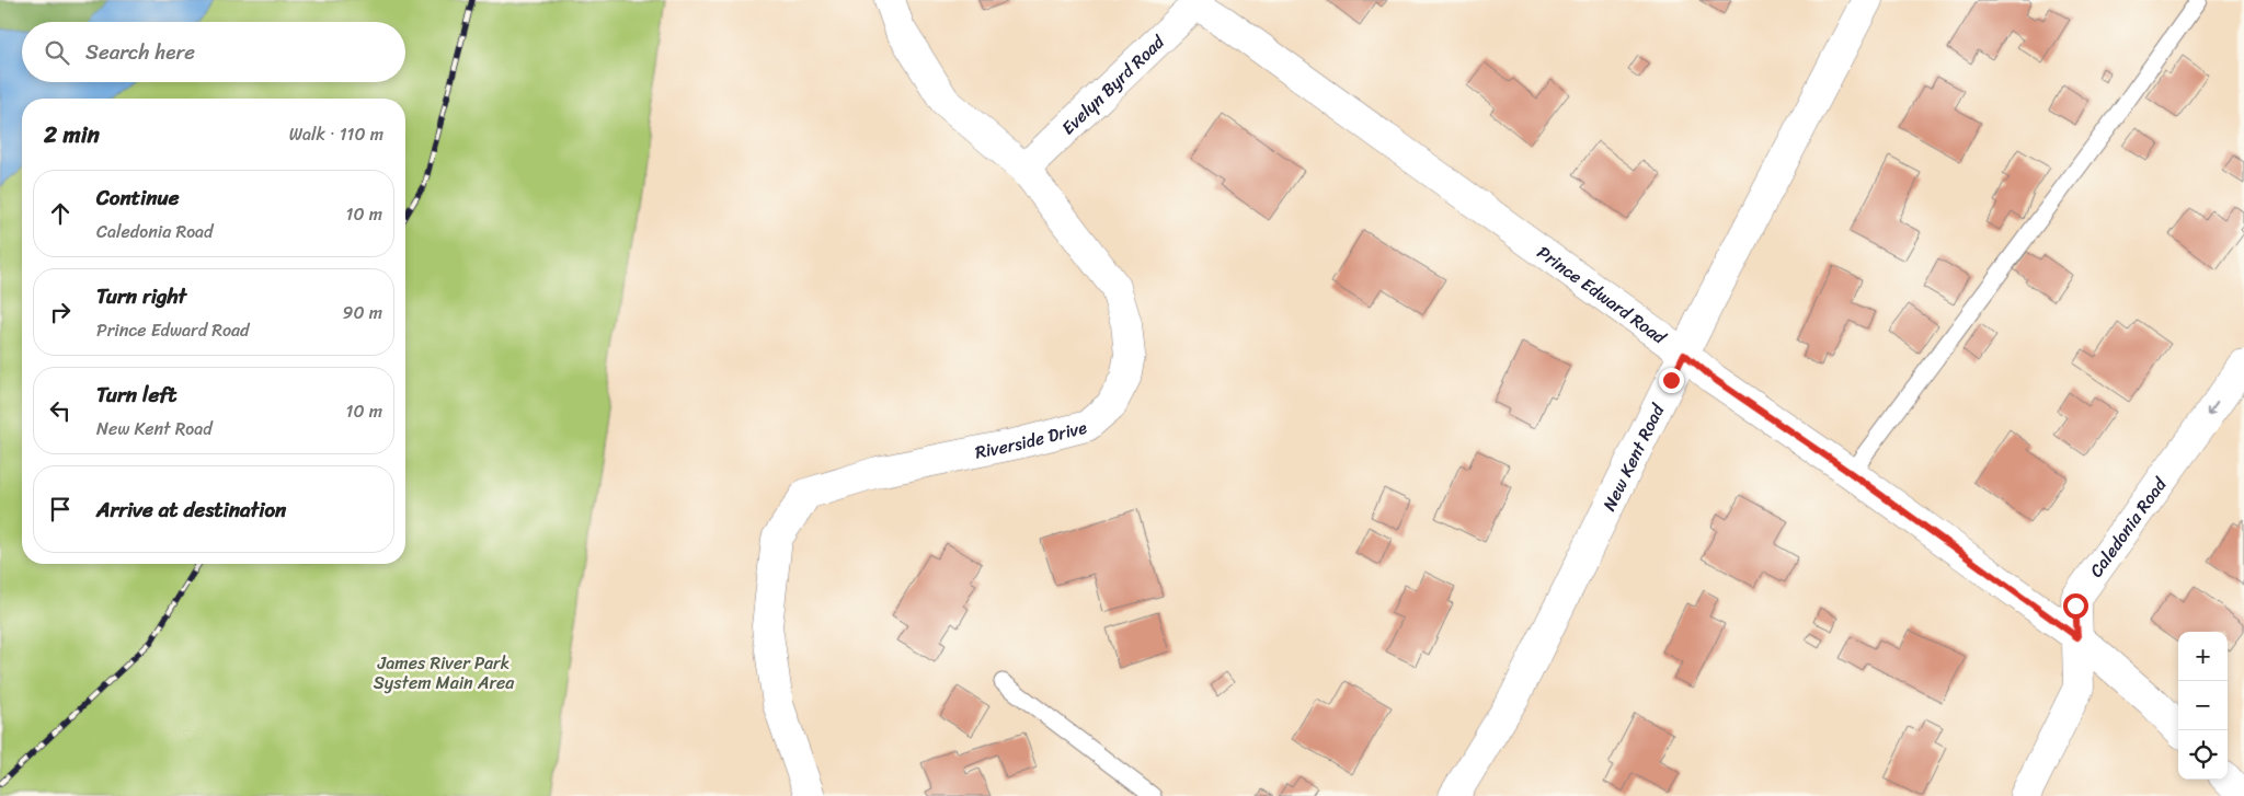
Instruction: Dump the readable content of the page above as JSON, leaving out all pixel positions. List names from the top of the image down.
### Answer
{
  "streets": {
    "street": [
      "Evelyn Byrd Road",
      "Prince Edward Road",
      "Riverside Drive",
      "New Kent Road",
      "Caledonia Road"
    ]
  },
  "crossings": [
    ["Evelyn Byrd Road", "Prince Edward Road"],
    ["Evelyn Byrd Road", "Riverside Drive"],
    ["Prince Edward Road", "New Kent Road"],
    ["Prince Edward Road", "Caledonia Road"]
  ],
  "one_way": ["Caledonia Road"],
  "parks": ["James River Park System Main Area"],
  "page": {
    "search": "Search here",
    "heading": ["2 min", "Walk · 110 m"],
    "list": [
      ["Continue", "Caledonia Road", "10 m"],
      ["Turn right", "Prince Edward Road", "90 m"],
      ["Turn left", "New Kent Road", "10 m"],
      "Arrive at destination"
    ],
    "map_buttons": ["+", "−"]
  }
}
